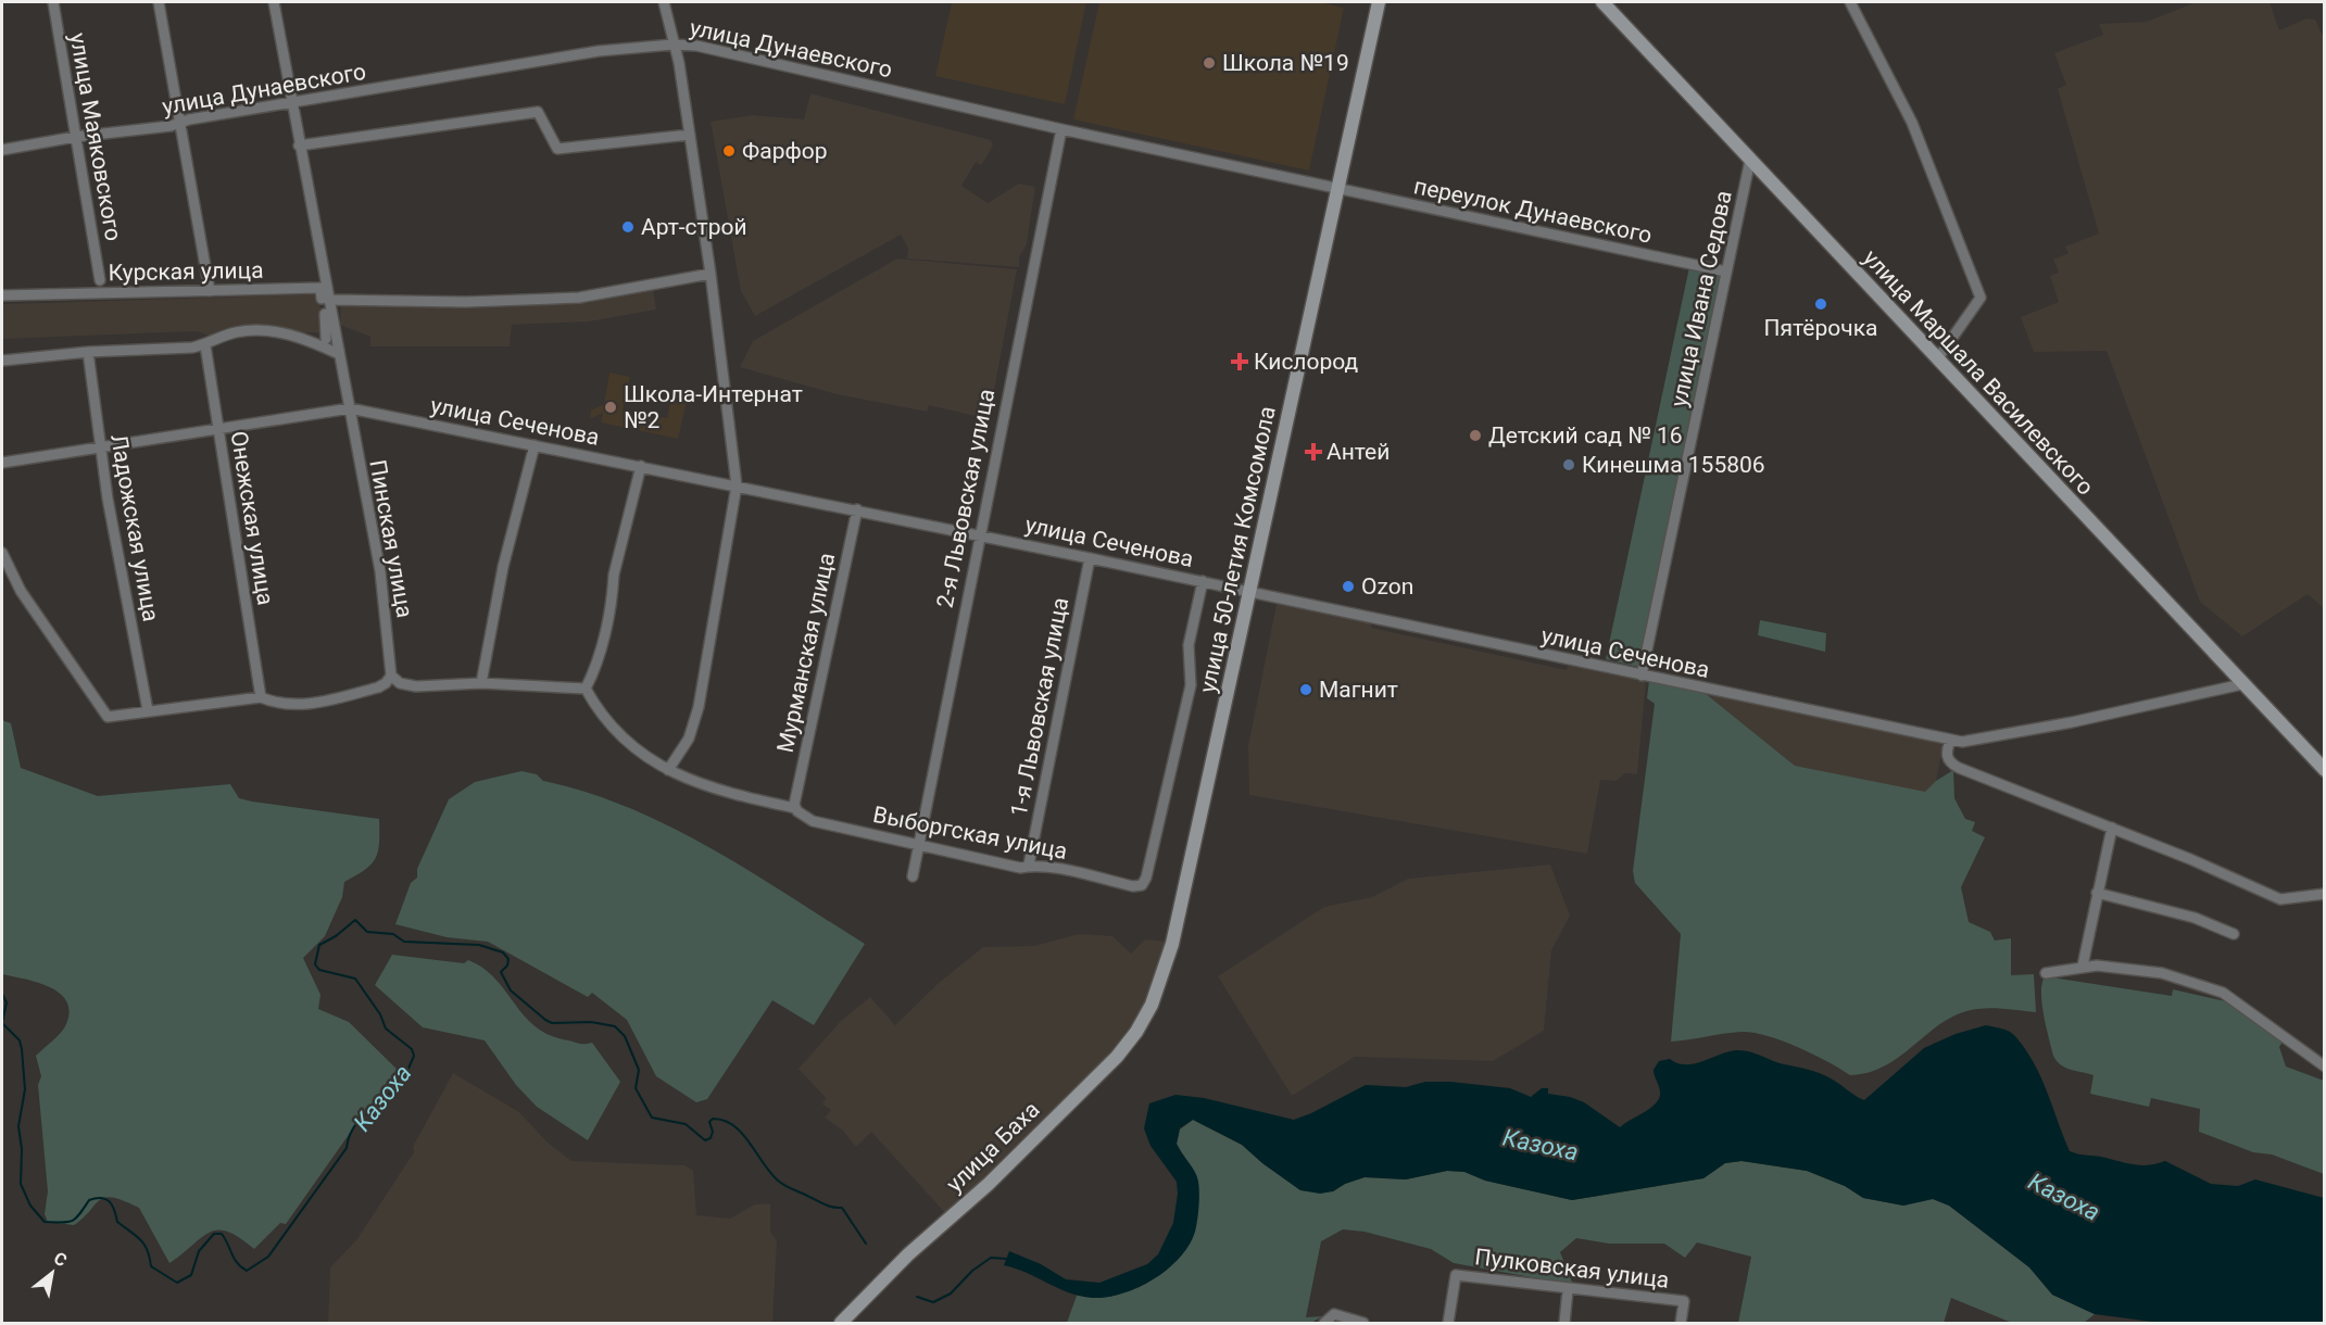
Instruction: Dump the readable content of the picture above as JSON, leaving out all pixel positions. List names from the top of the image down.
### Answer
{
  "streets": {
    "main road": ["улица Маршала Василевского", "улица 50-летия Комсомола", "улица Баха"],
    "street": [
      "улица Дунаевского",
      "улица Маяковского",
      "переулок Дунаевского",
      "Курская улица",
      "улица Ивана Седова",
      "улица Сеченова",
      "2-я Львовская улица",
      "Онежская улица",
      "Ладожская улица",
      "Пинская улица",
      "Мурманская улица",
      "1-я Львовская улица",
      "Выборгская улица",
      "Пулковская улица"
    ]
  },
  "crossings": [
    ["улица Дунаевского", "улица Маяковского"],
    ["улица Дунаевского", "переулок Дунаевского"],
    ["улица Дунаевского", "2-я Львовская улица"],
    ["улица Дунаевского", "Пинская улица"],
    ["улица Дунаевского", "улица 50-летия Комсомола"],
    ["переулок Дунаевского", "улица 50-летия Комсомола"],
    ["улица Ивана Седова", "улица Маршала Василевского"],
    ["улица Ивана Седова", "улица Сеченова"],
    ["улица Маршала Василевского", "улица Сеченова"],
    ["улица Сеченова", "2-я Львовская улица"],
    ["улица Сеченова", "Онежская улица"],
    ["улица Сеченова", "Ладожская улица"],
    ["улица Сеченова", "Пинская улица"],
    ["улица Сеченова", "улица 50-летия Комсомола"],
    ["улица Сеченова", "Мурманская улица"],
    ["улица Сеченова", "1-я Львовская улица"],
    ["улица Сеченова", "Выборгская улица"],
    ["2-я Львовская улица", "Выборгская улица"],
    ["улица 50-летия Комсомола", "улица Баха"],
    ["Мурманская улица", "Выборгская улица"],
    ["1-я Львовская улица", "Выборгская улица"]
  ],
  "water": ["Казоха"],
  "places": {
    "other": [
      "Школа №19",
      "Фарфор",
      "Арт-строй",
      "Пятёрочка",
      "Школа-Интернат №2",
      "Детский сад № 16",
      "Кинешма 155806",
      "Ozon",
      "Магнит"
    ],
    "health": ["Кислород", "Антей"]
  },
  "north": "top right"
}
